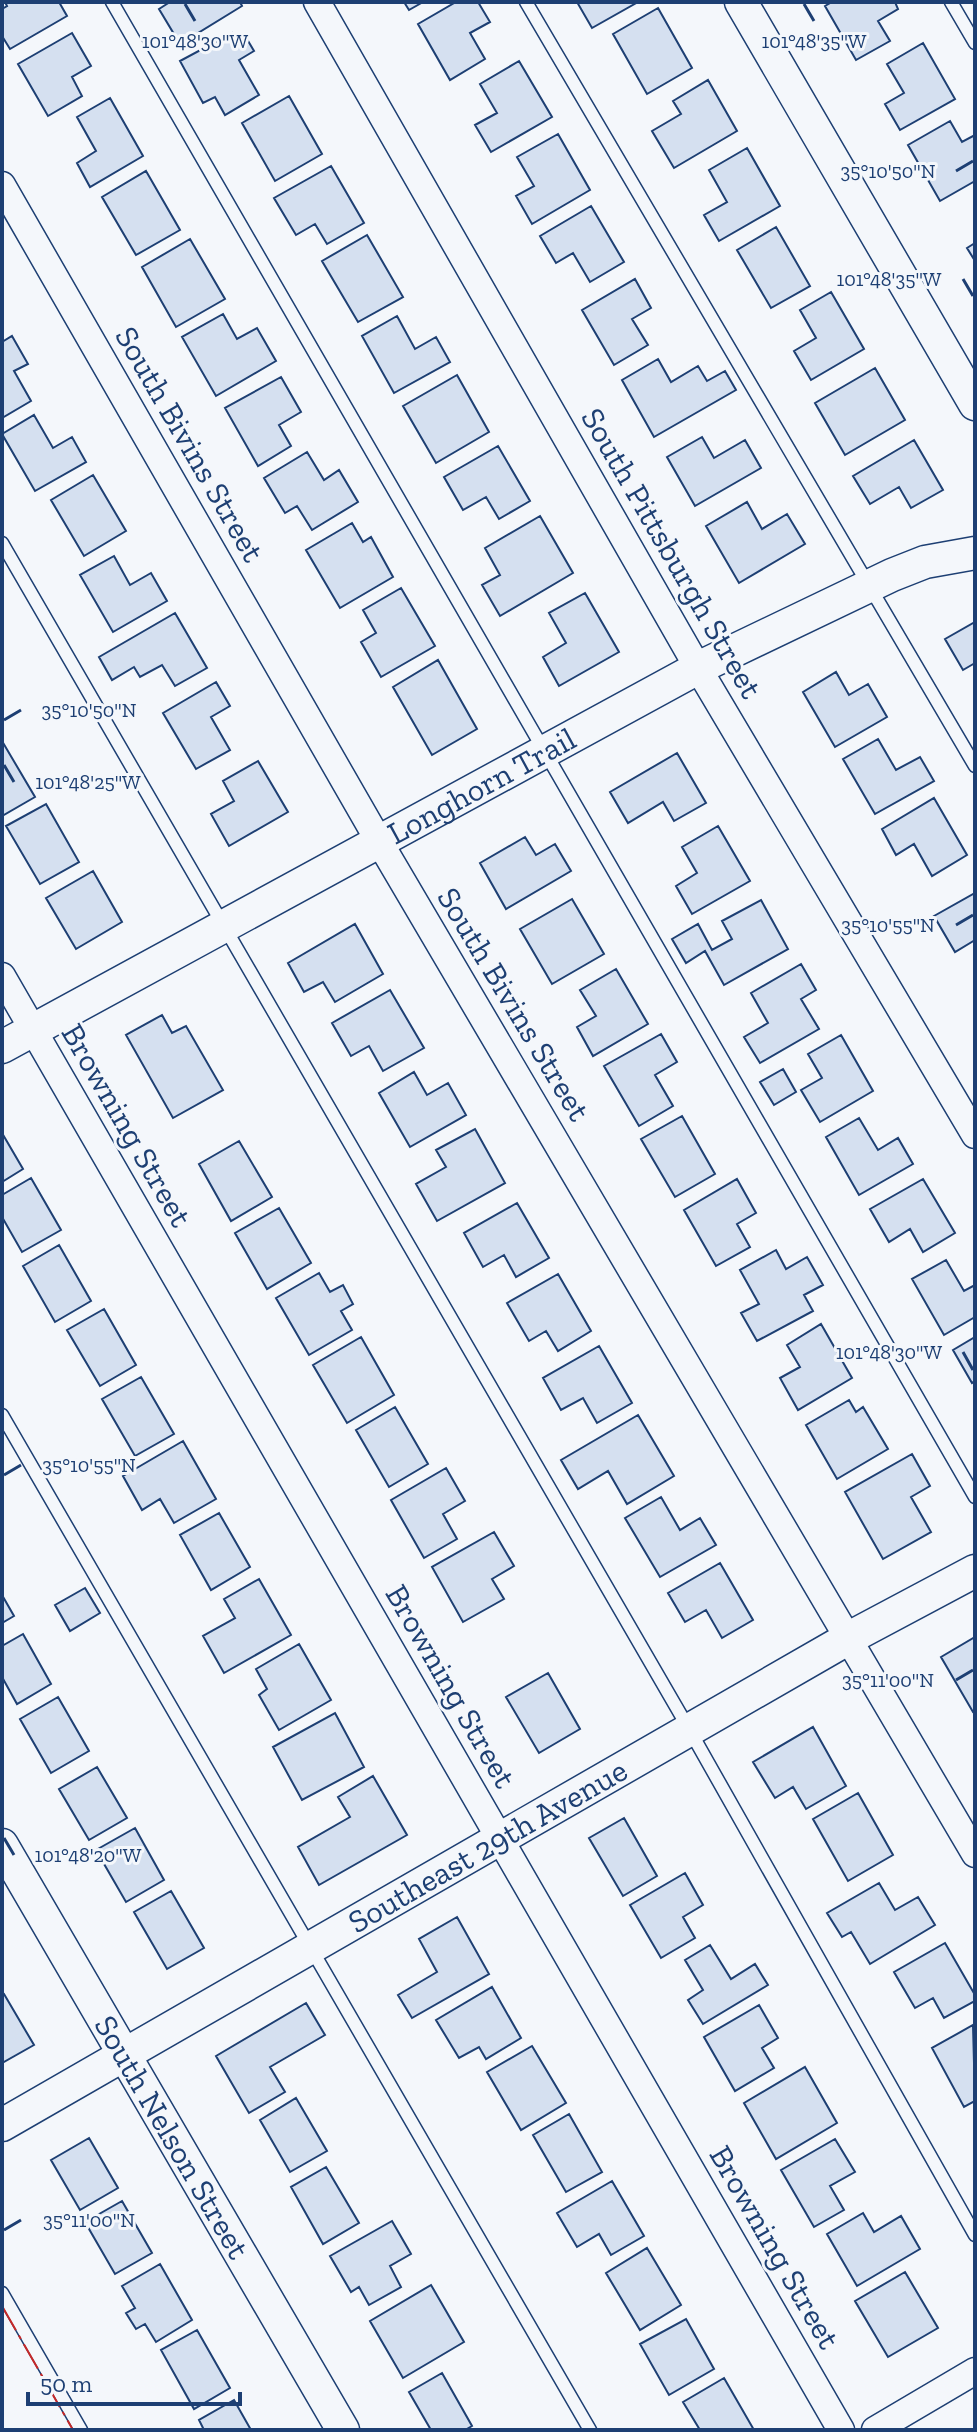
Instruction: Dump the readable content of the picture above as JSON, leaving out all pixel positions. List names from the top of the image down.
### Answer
{
  "streets": {
    "street": [
      "South Bivins Street",
      "South Pittsburgh Street",
      "Longhorn Trail",
      "Browning Street",
      "Southeast 29th Avenue",
      "South Nelson Street"
    ]
  },
  "crossings": [
    ["South Bivins Street", "Longhorn Trail"],
    ["South Bivins Street", "Southeast 29th Avenue"],
    ["South Pittsburgh Street", "Longhorn Trail"],
    ["Longhorn Trail", "Browning Street"],
    ["Browning Street", "Southeast 29th Avenue"],
    ["Southeast 29th Avenue", "South Nelson Street"]
  ],
  "scale_bar": "50 m",
  "coordinates": [
    "101°48'30\"W",
    "101°48'35\"W",
    "35°10'50\"N",
    "101°48'25\"W",
    "35°10'55\"N",
    "35°11'00\"N",
    "101°48'20\"W"
  ]
}
